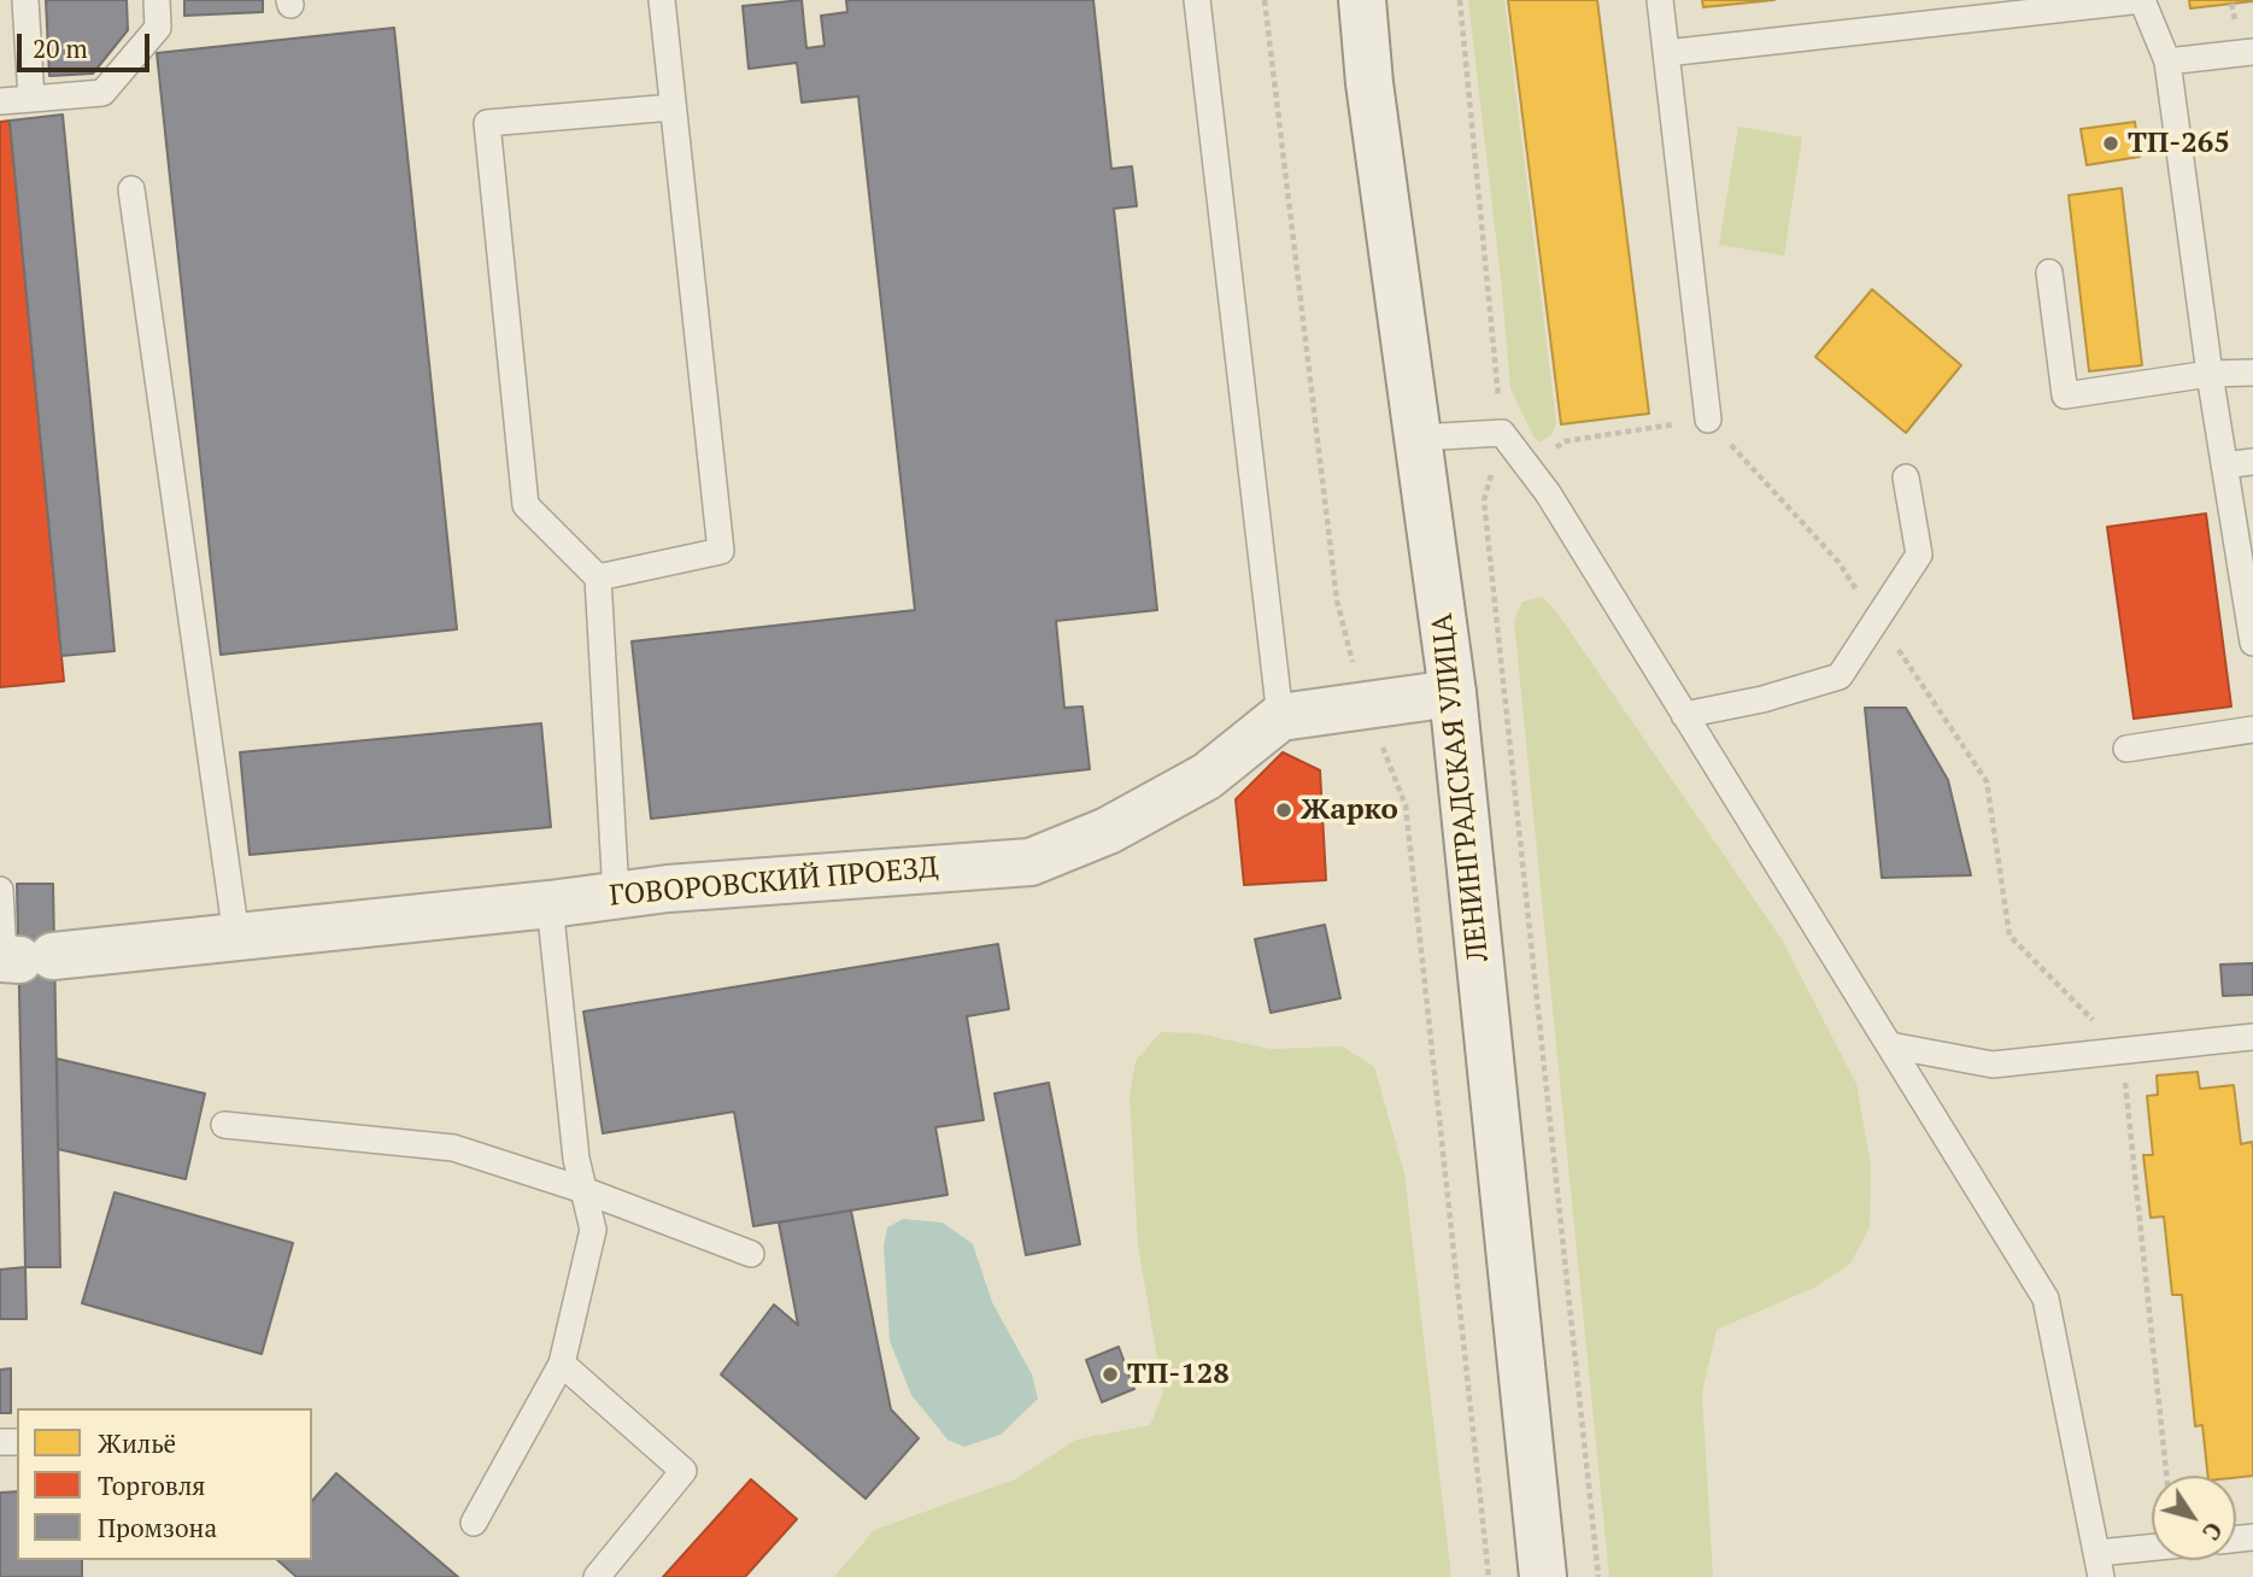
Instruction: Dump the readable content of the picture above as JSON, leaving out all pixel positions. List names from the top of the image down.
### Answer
{
  "streets": {
    "main road": ["ЛЕНИНГРАДСКАЯ УЛИЦА", "ГОВОРОВСКИЙ ПРОЕЗД"]
  },
  "crossings": [
    ["ЛЕНИНГРАДСКАЯ УЛИЦА", "ГОВОРОВСКИЙ ПРОЕЗД"]
  ],
  "places": ["ТП-265", "Жарко", "ТП-128"],
  "legend": ["Жильё", "Торговля", "Промзона"],
  "scale_bar": "20 m",
  "north": "bottom right"
}
